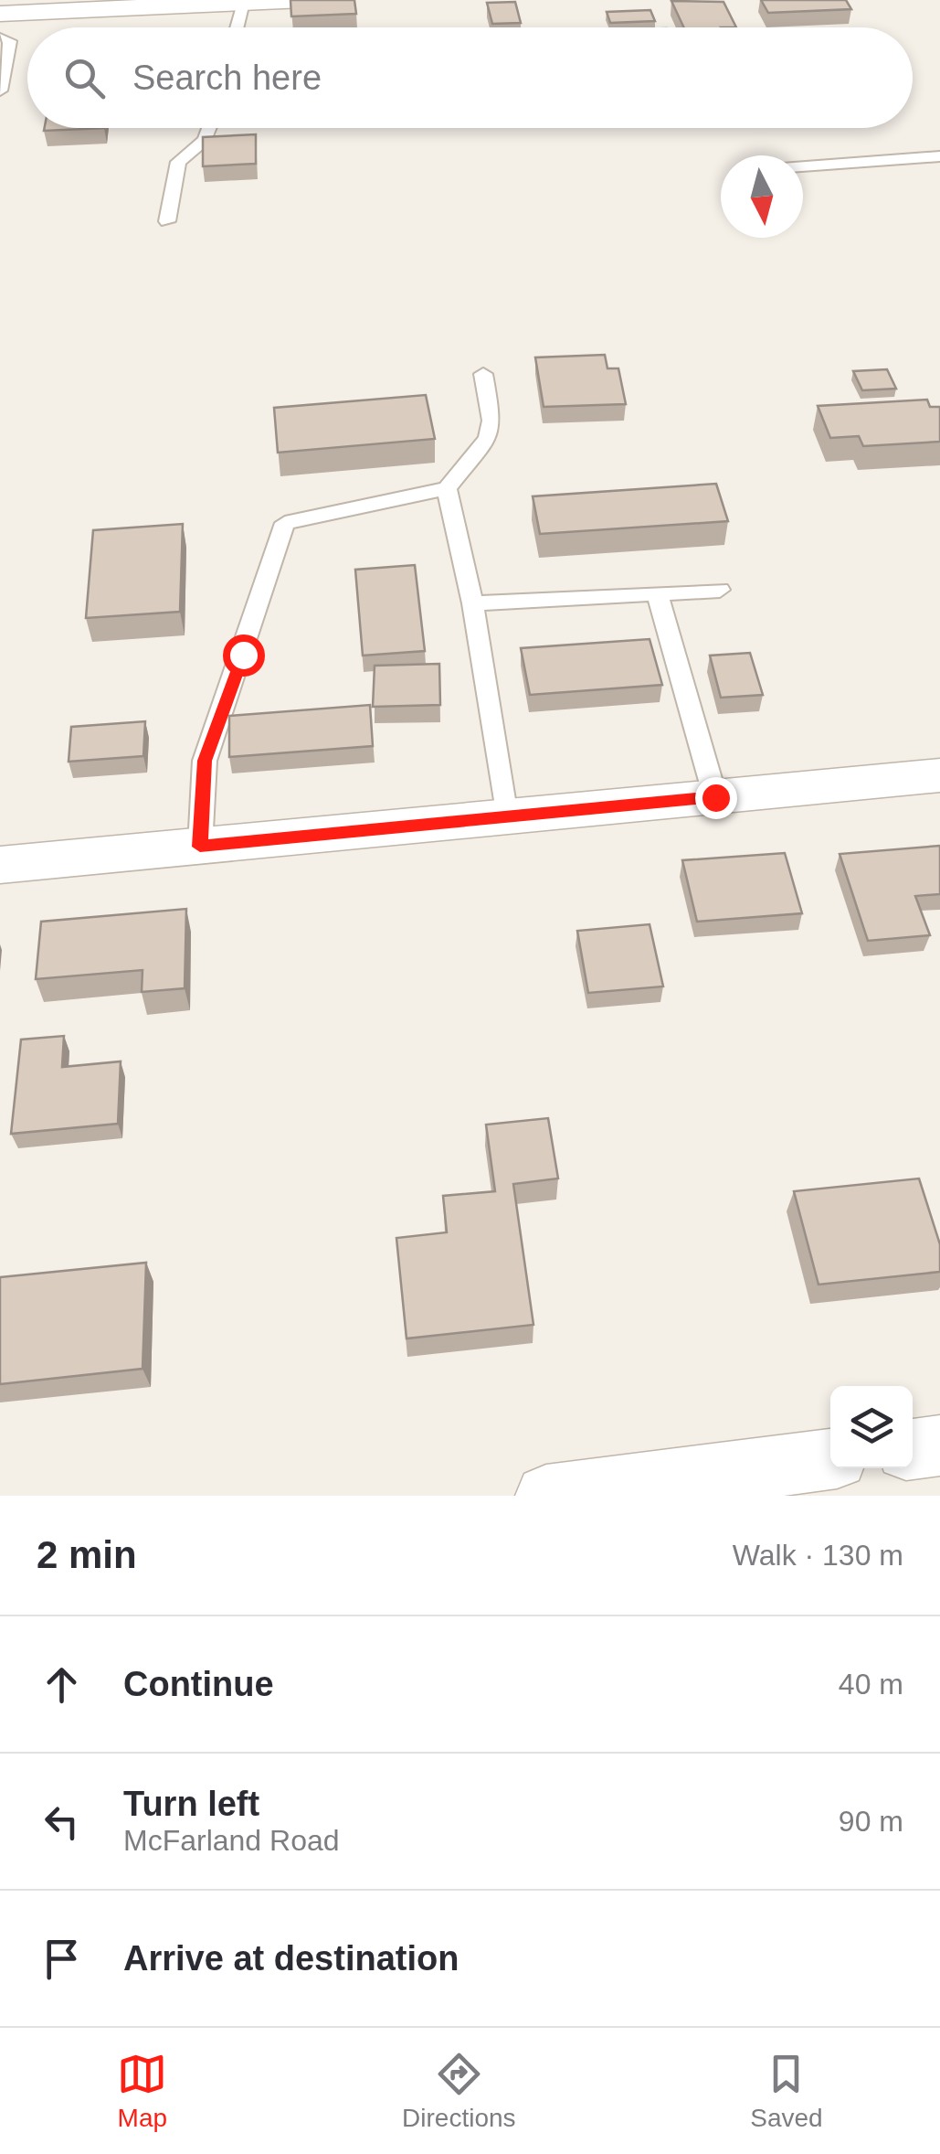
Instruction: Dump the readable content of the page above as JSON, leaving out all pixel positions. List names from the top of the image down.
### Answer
{
  "north": "bottom",
  "page": {
    "search": "Search here",
    "heading": ["2 min", "Walk · 130 m"],
    "list": [
      ["Continue", "40 m"],
      ["Turn left", "McFarland Road", "90 m"],
      "Arrive at destination"
    ],
    "nav": ["Map", "Directions", "Saved"]
  }
}
